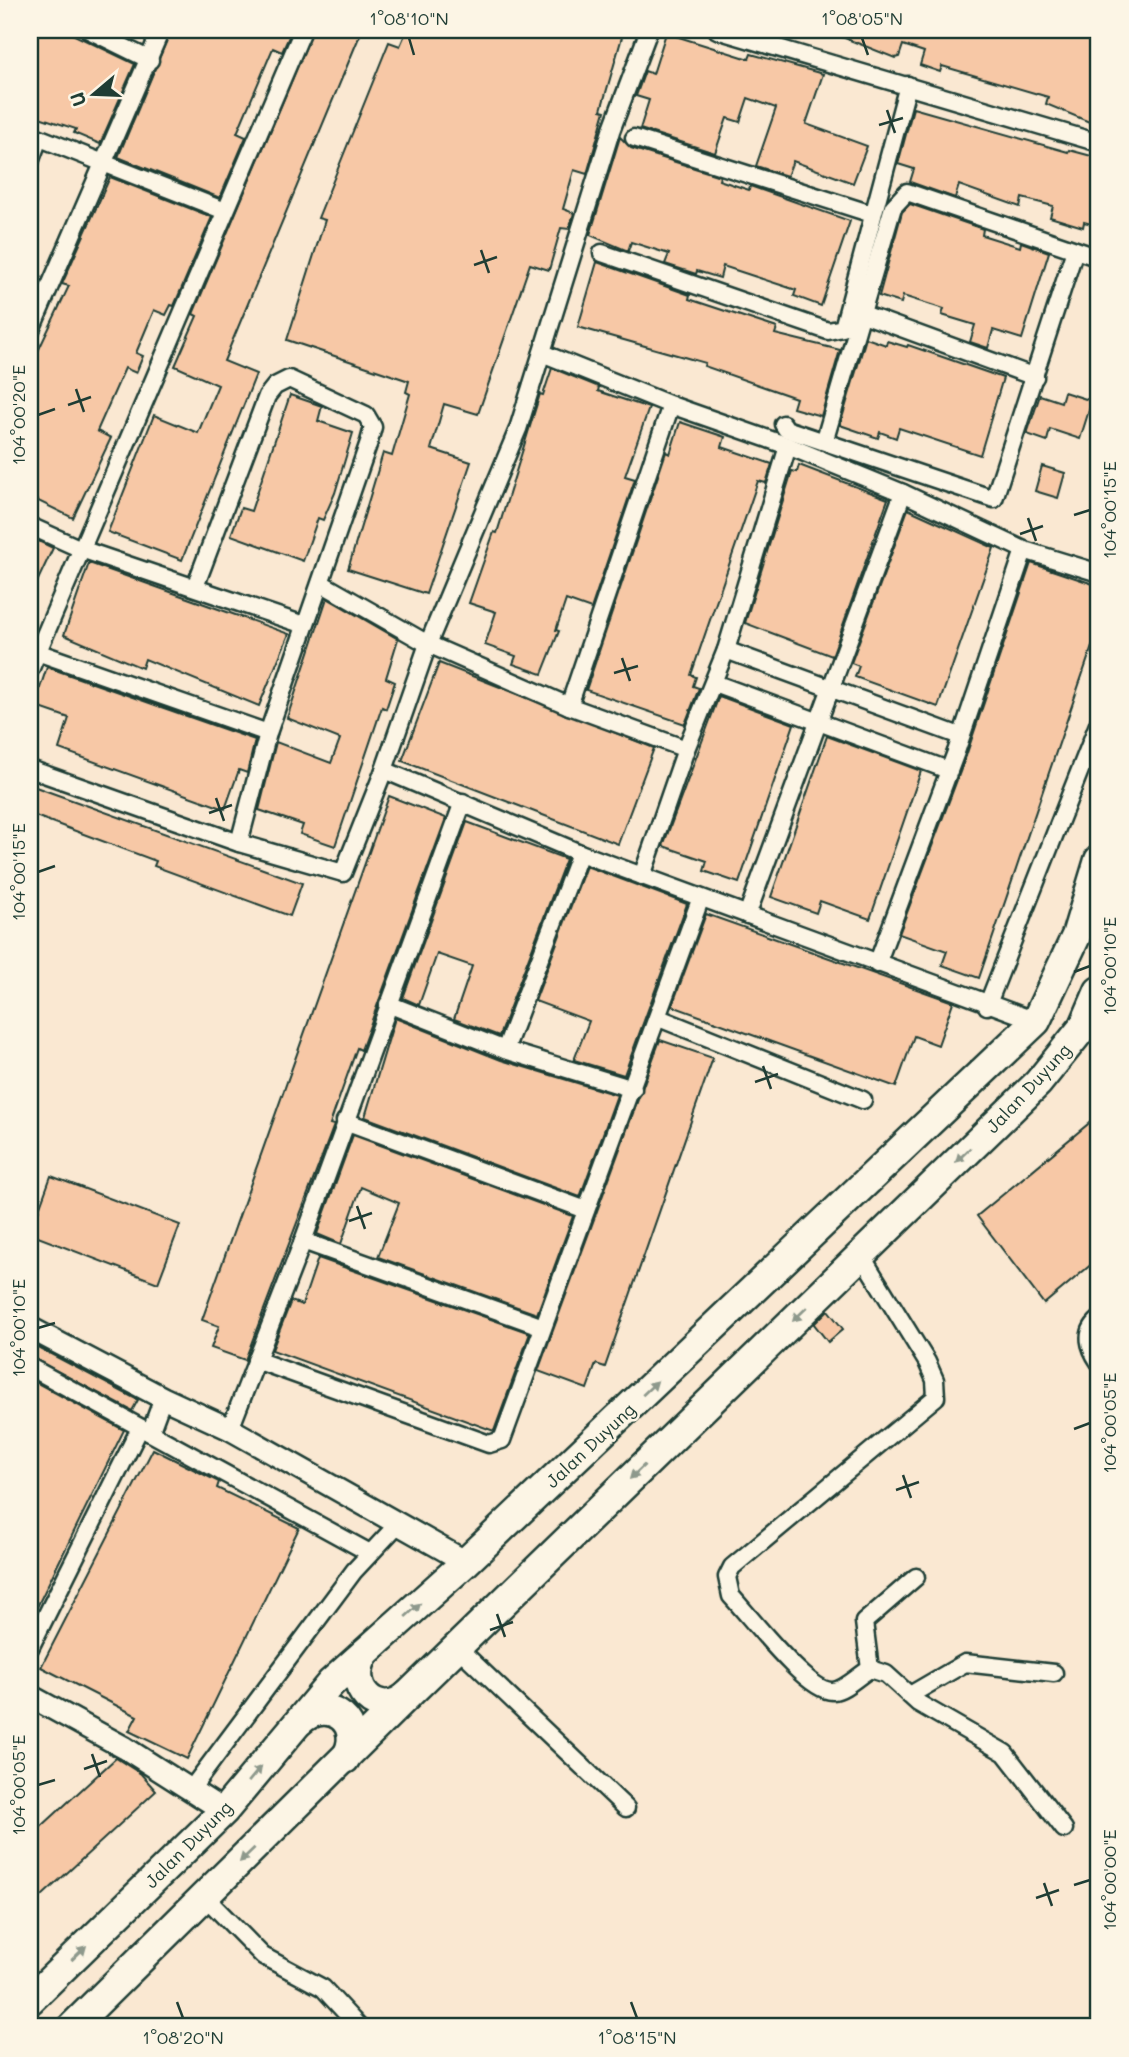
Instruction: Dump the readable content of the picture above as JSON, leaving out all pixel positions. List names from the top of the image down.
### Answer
{
  "streets": {
    "highway": ["Jalan Duyung"]
  },
  "north": "left",
  "coordinates": [
    "1°08'10\"N",
    "1°08'05\"N",
    "104°00'20\"E",
    "104°00'15\"E",
    "104°00'10\"E",
    "104°00'05\"E",
    "104°00'00\"E",
    "1°08'20\"N",
    "1°08'15\"N"
  ]
}
